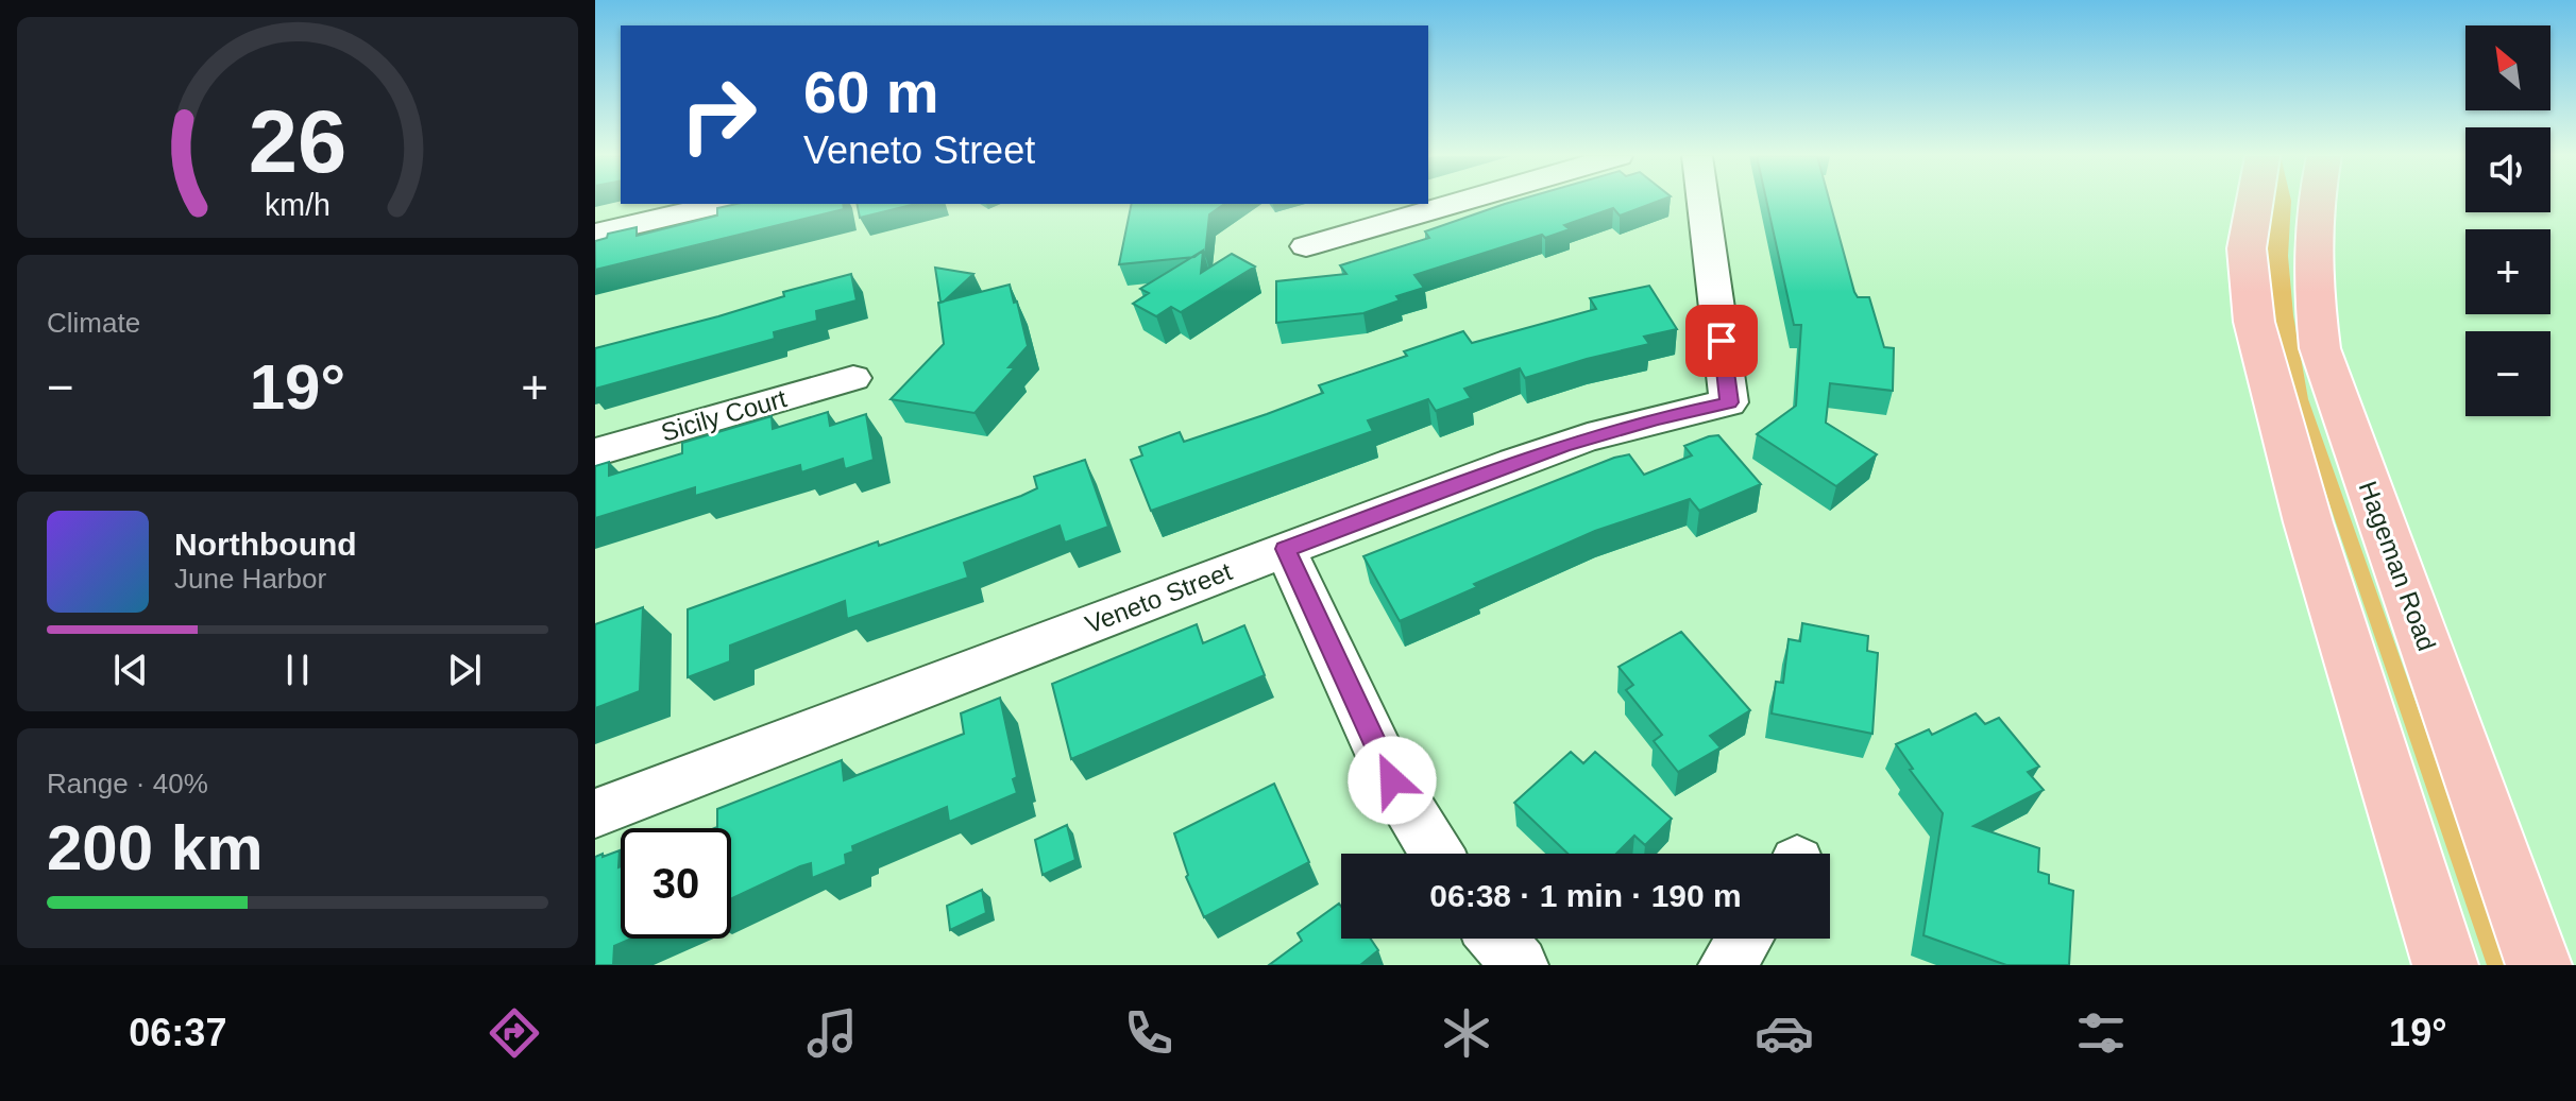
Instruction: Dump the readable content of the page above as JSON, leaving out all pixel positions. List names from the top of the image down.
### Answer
{
  "streets": {
    "main road": ["Hageman Road"],
    "street": ["Sicily Court", "Veneto Street"]
  },
  "north": "top left",
  "page": {
    "map_buttons": ["+", "−"],
    "turn": ["60 m", "Veneto Street"],
    "tile": [
      "Climate",
      ["Range · 40%", "200 km"]
    ],
    "heat": ["−", "19°", "+"],
    "song": ["Northbound", "June Harbor"],
    "limit": "30",
    "trip": "06:38 · 1 min · 190 m",
    "tabs": ["06:37", "19°"],
    "gauge": ["26", "km/h"]
  }
}
